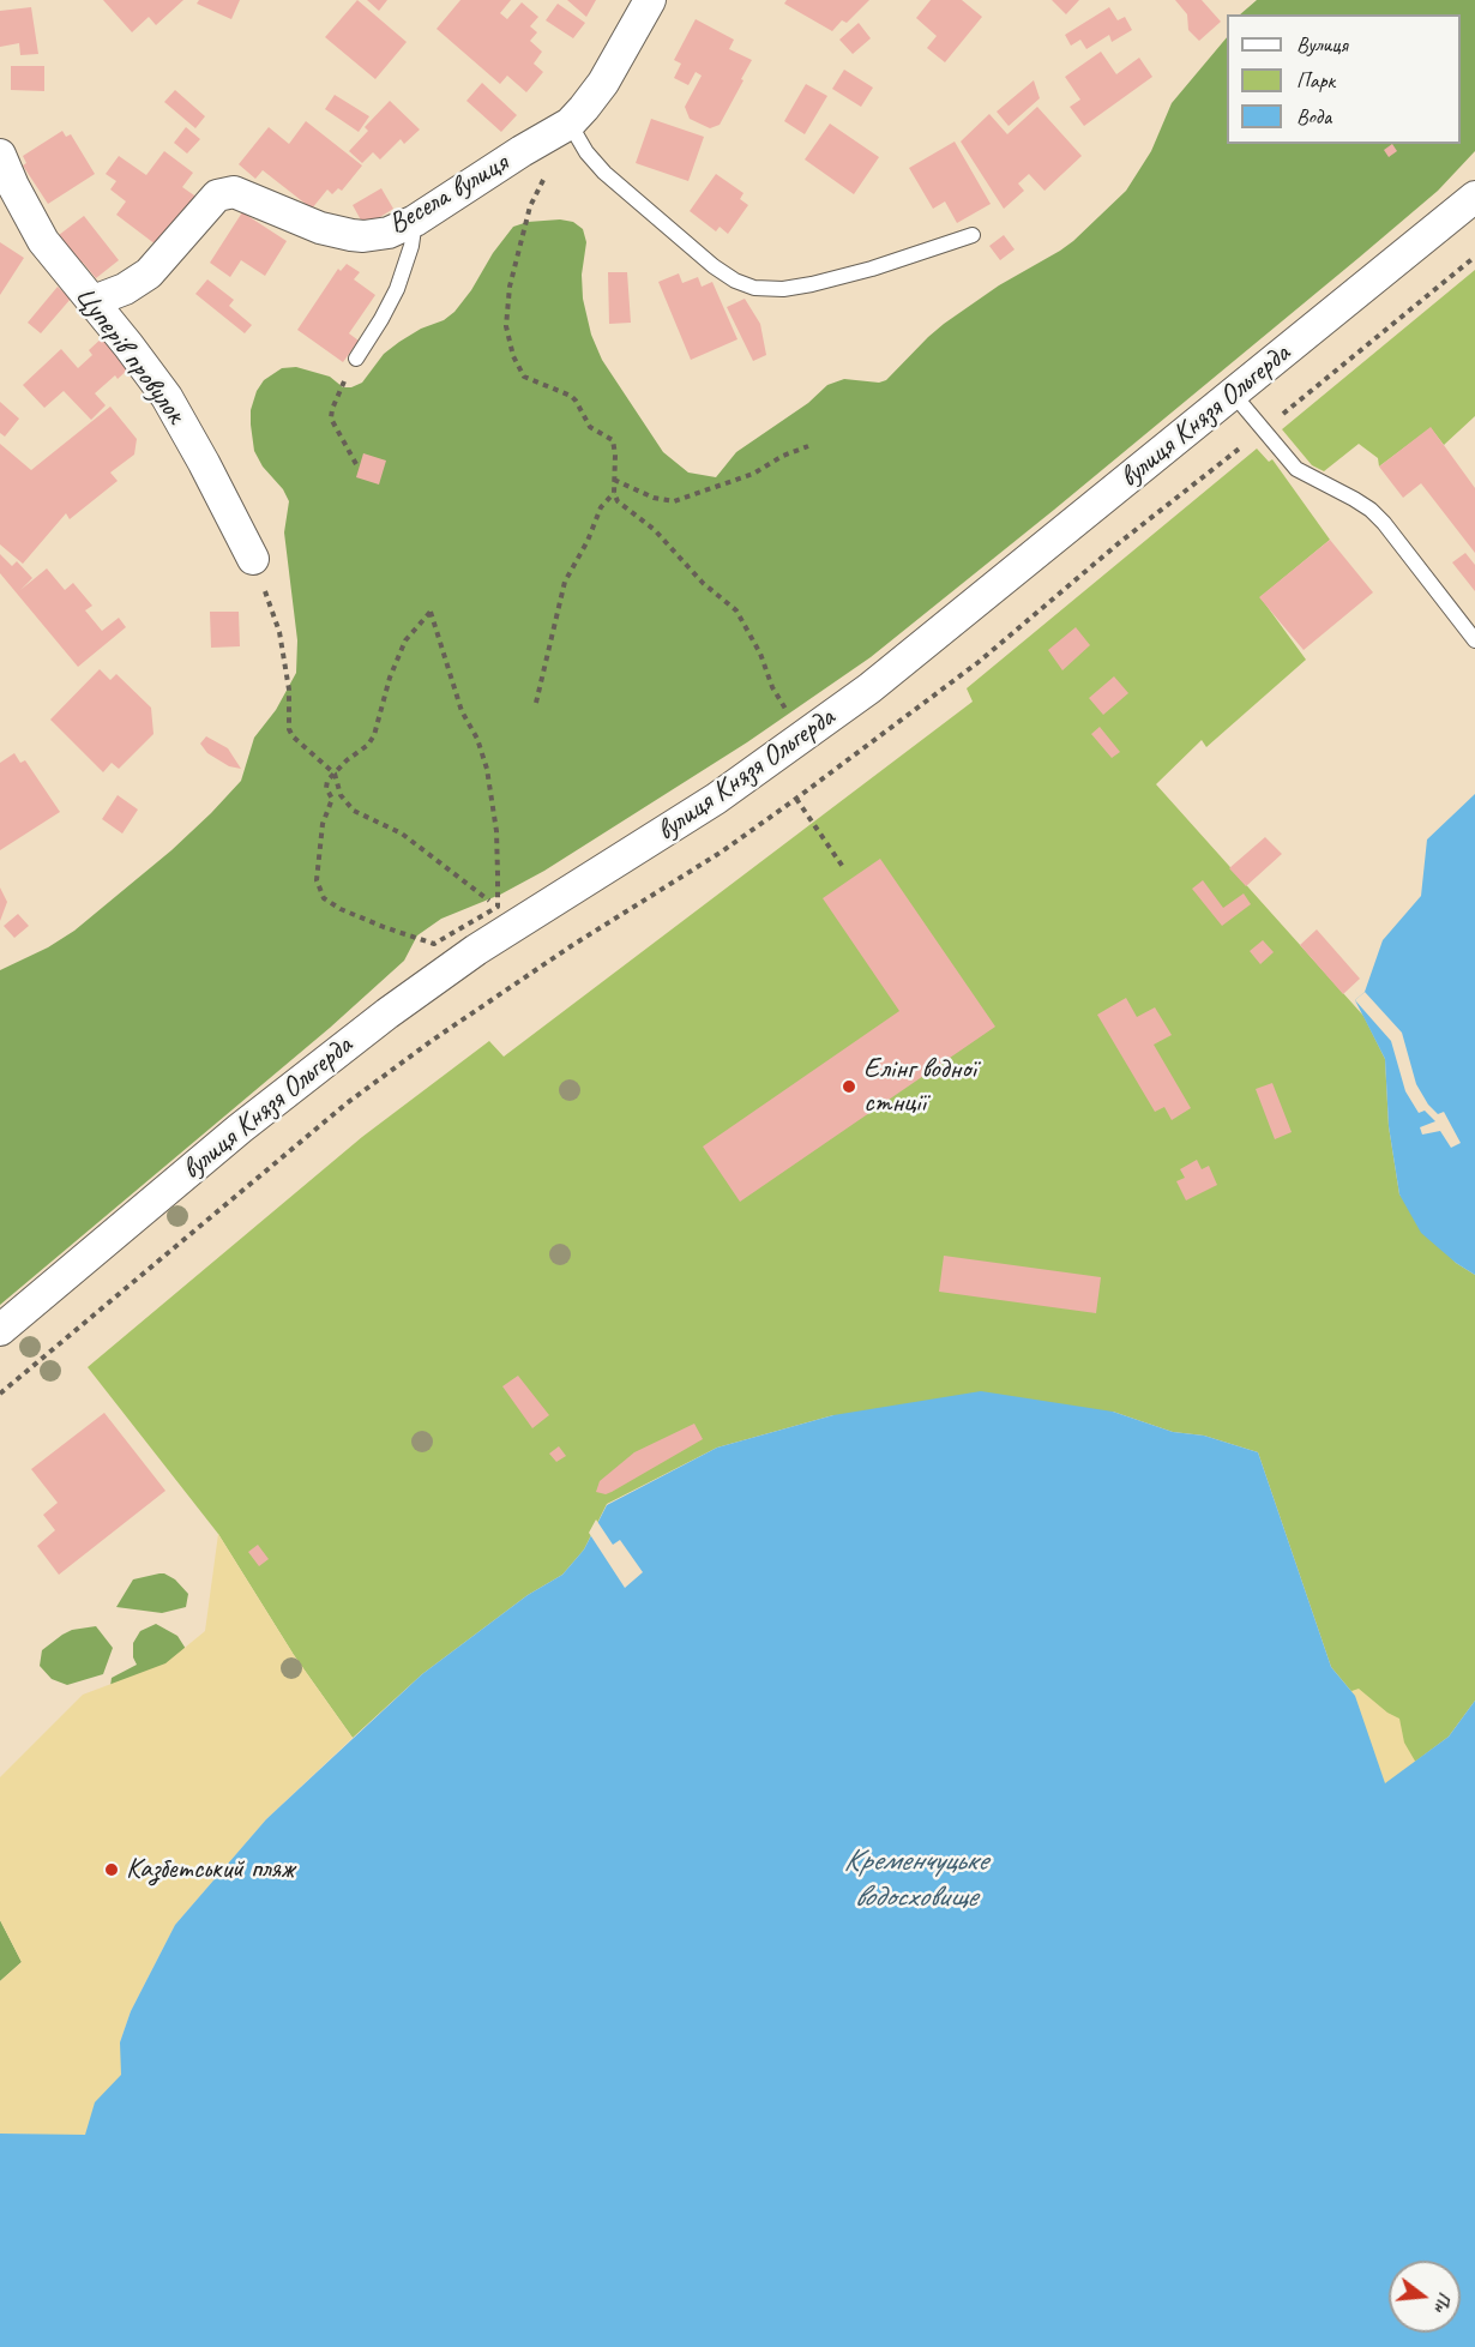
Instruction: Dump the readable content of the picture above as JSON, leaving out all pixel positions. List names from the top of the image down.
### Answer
{
  "streets": {
    "street": ["Весела вулиця", "Цуперів провулок", "вулиця Князя Ольгерда"]
  },
  "crossings": [
    ["Весела вулиця", "Цуперів провулок"]
  ],
  "water": ["Кременчуцьке водосховище"],
  "places": ["Елінг водної стнції", "Казбетський пляж"],
  "legend": ["Вулиця", "Парк", "Вода"],
  "north": "right"
}
